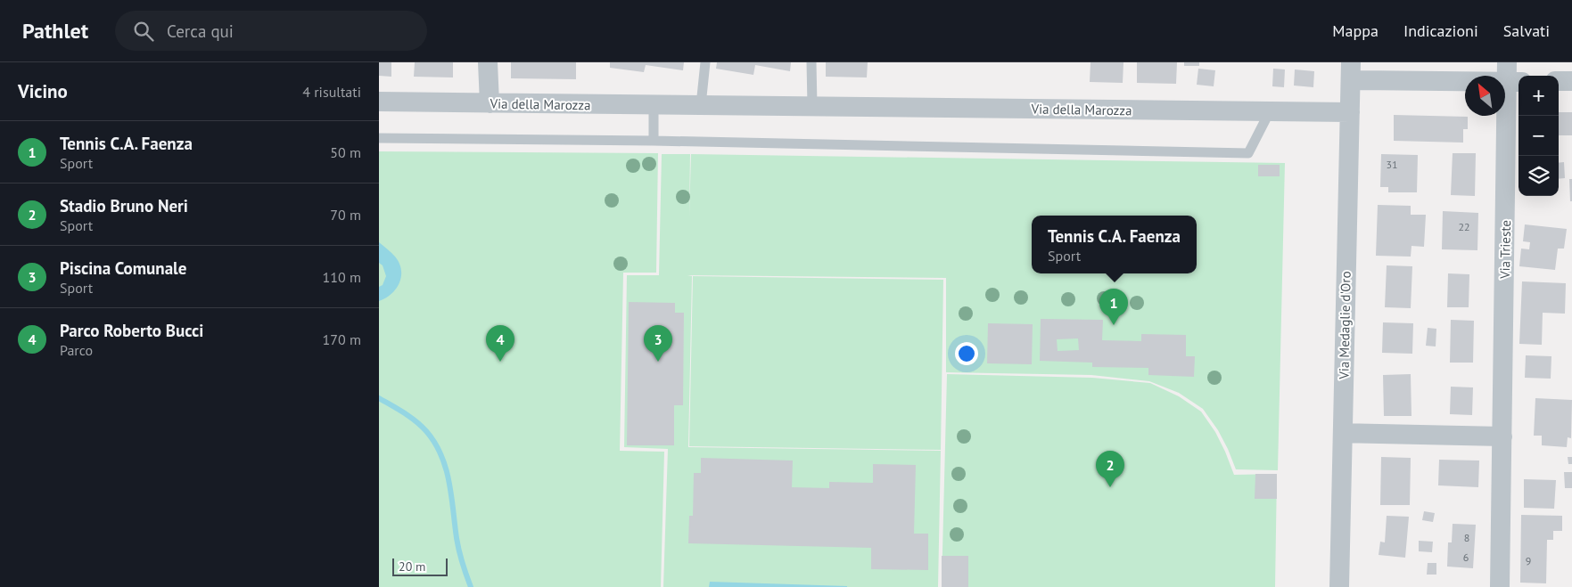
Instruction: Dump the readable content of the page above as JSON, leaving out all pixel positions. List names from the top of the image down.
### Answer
{
  "streets": {
    "street": ["Via della Marozza", "Via Trieste", "Via Medaglie d'Oro"]
  },
  "crossings": [
    ["Via della Marozza", "Via Medaglie d'Oro"]
  ],
  "house_numbers": [
    "31",
    "22",
    "8",
    "6",
    "9"
  ],
  "scale_bar": "20 m",
  "north": "top left",
  "page": {
    "header": "Pathlet",
    "search": "Cerca qui",
    "nav": ["Mappa", "Indicazioni", "Salvati"],
    "heading": ["Vicino", "4 risultati"],
    "map_buttons": ["+", "−"],
    "list": [
      {
        "mark": "1",
        "name": "Tennis C.A. Faenza",
        "note": "Sport",
        "value": "50 m"
      },
      {
        "mark": "2",
        "name": "Stadio Bruno Neri",
        "note": "Sport",
        "value": "70 m"
      },
      {
        "mark": "3",
        "name": "Piscina Comunale",
        "note": "Sport",
        "value": "110 m"
      },
      {
        "mark": "4",
        "name": "Parco Roberto Bucci",
        "note": "Parco",
        "value": "170 m"
      }
    ],
    "popup": ["Tennis C.A. Faenza", "Sport"],
    "pins": [
      "1",
      "3",
      "4",
      "2"
    ],
    "scale": "20 m"
  }
}
